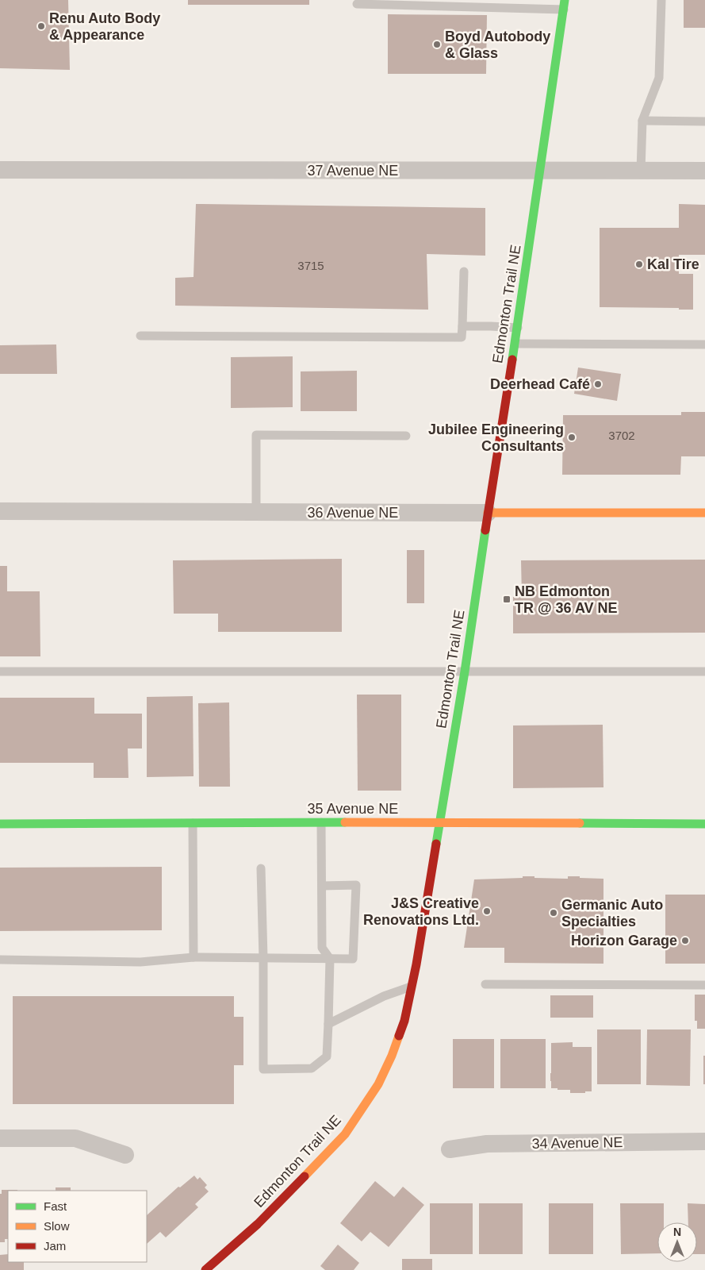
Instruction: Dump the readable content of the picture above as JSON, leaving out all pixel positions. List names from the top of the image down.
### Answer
{
  "streets": {
    "main road": ["Edmonton Trail NE", "36 Avenue NE", "35 Avenue NE"],
    "street": ["37 Avenue NE", "34 Avenue NE"]
  },
  "crossings": [
    ["37 Avenue NE", "Edmonton Trail NE"],
    ["Edmonton Trail NE", "36 Avenue NE"],
    ["Edmonton Trail NE", "35 Avenue NE"]
  ],
  "places": {
    "other": [
      "Renu Auto Body & Appearance",
      "Boyd Autobody & Glass",
      "Kal Tire",
      "Deerhead Café",
      "Jubilee Engineering Consultants",
      "J&S Creative Renovations Ltd.",
      "Germanic Auto Specialties",
      "Horizon Garage"
    ],
    "transit": ["NB Edmonton TR @ 36 AV NE"]
  },
  "house_numbers": ["3715", "3702"],
  "legend": ["Fast", "Slow", "Jam"],
  "north": "top"
}
